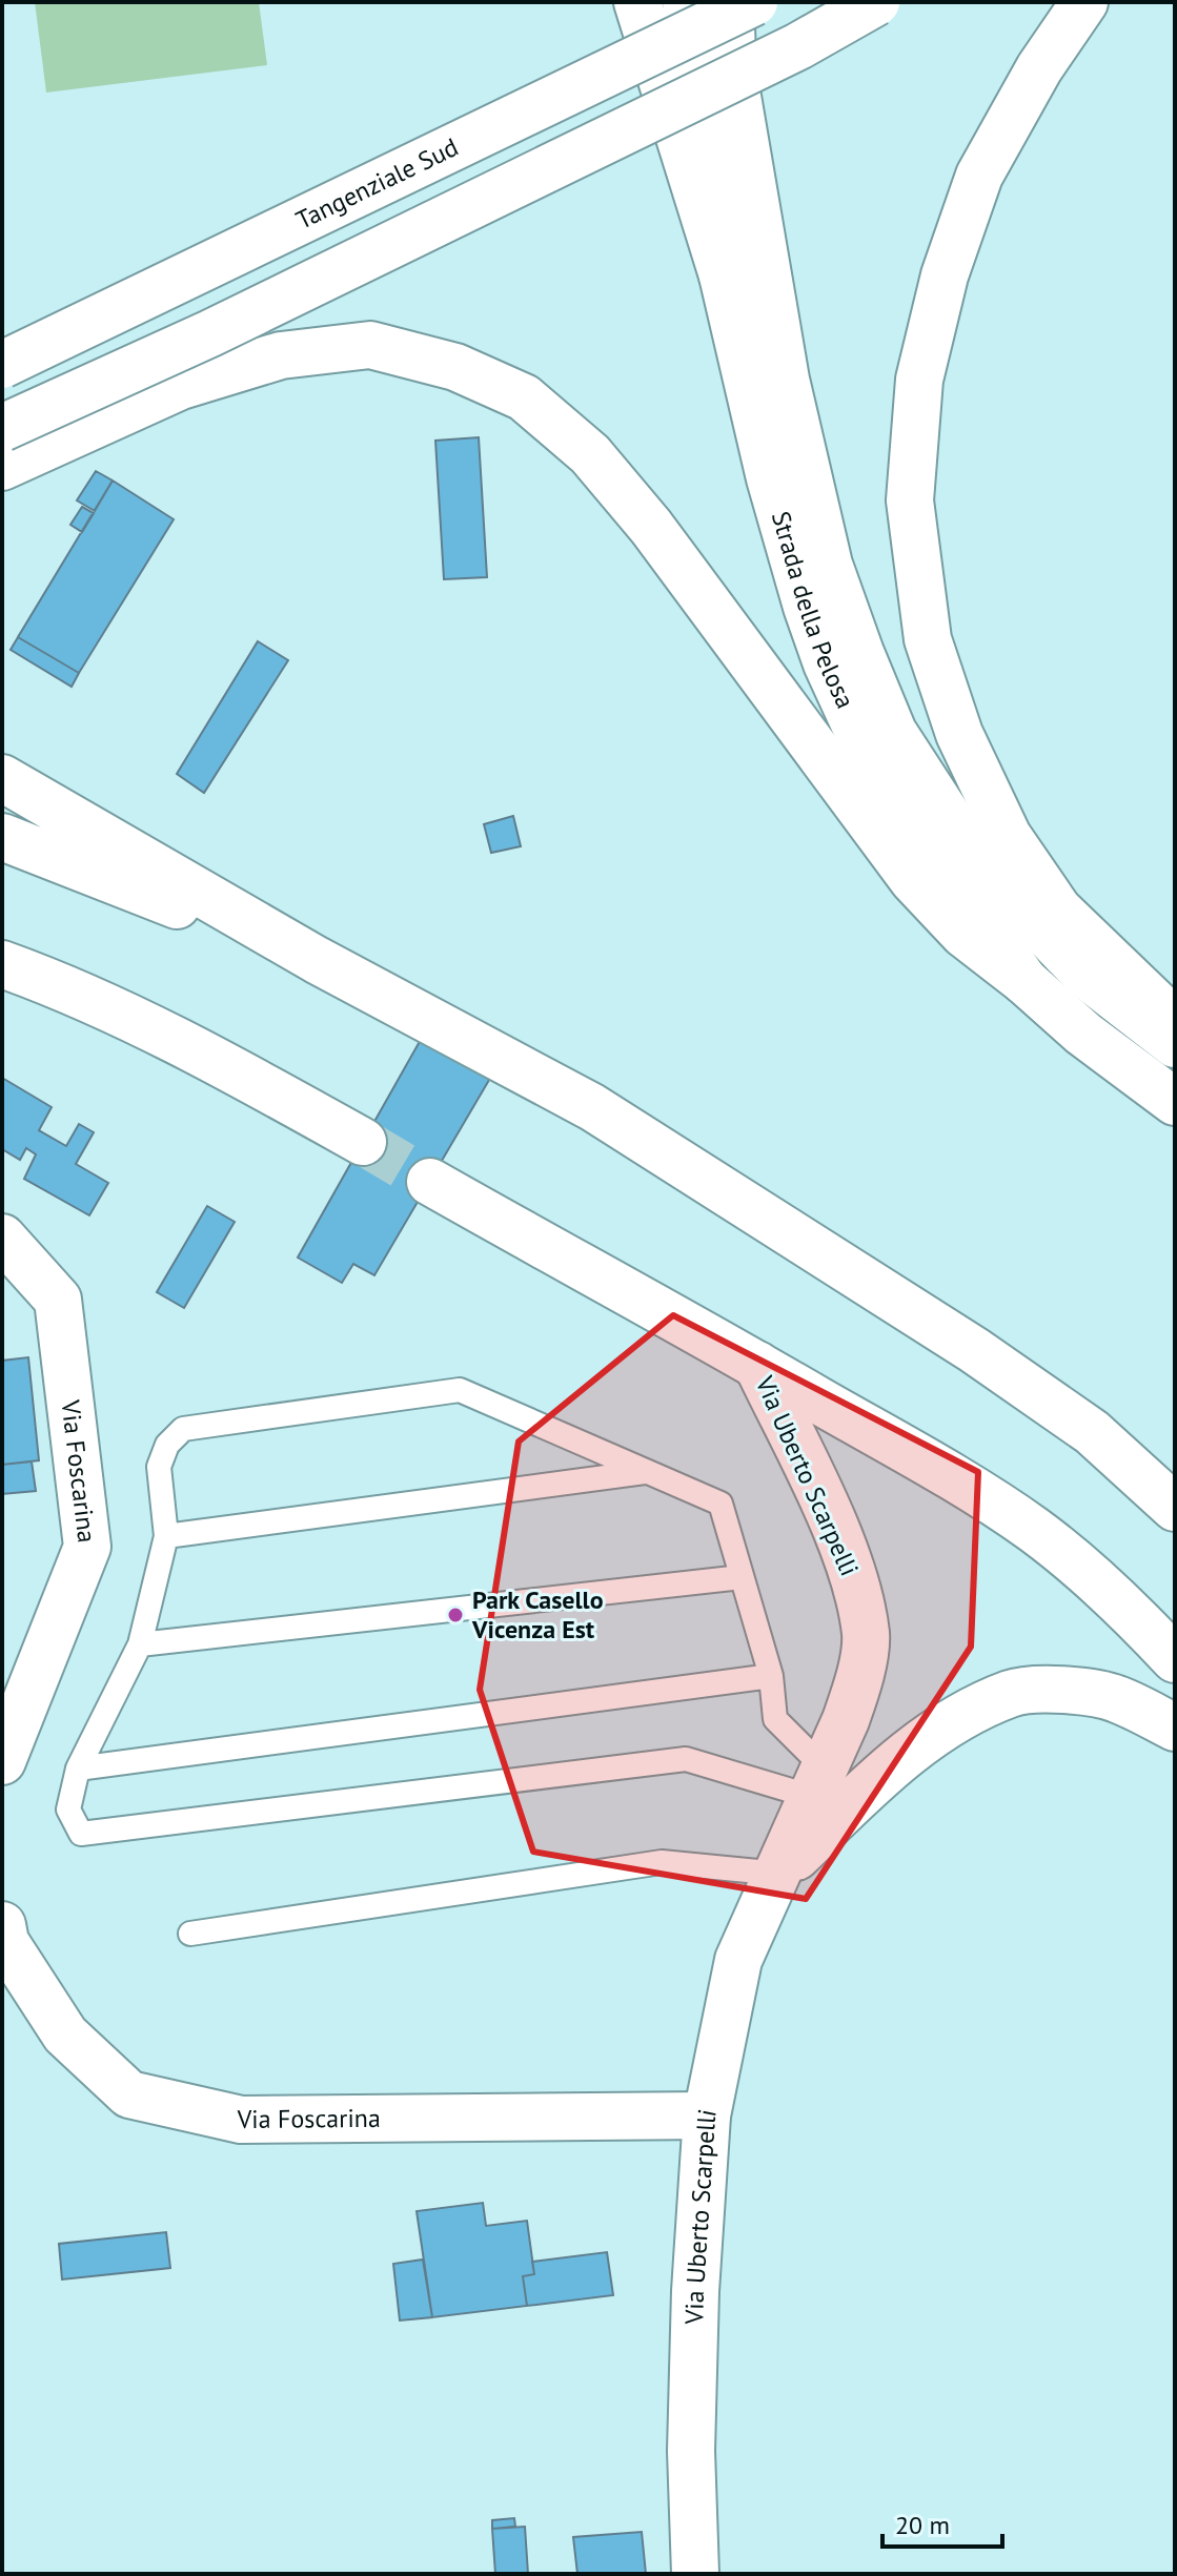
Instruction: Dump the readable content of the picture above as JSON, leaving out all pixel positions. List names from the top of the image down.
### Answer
{
  "streets": {
    "main road": [
      "Tangenziale Sud",
      "Strada della Pelosa",
      "Via Foscarina",
      "Via Uberto Scarpelli"
    ]
  },
  "crossings": [
    ["Via Foscarina", "Via Uberto Scarpelli"]
  ],
  "places": ["Park Casello Vicenza Est"],
  "scale_bar": "20 m"
}
